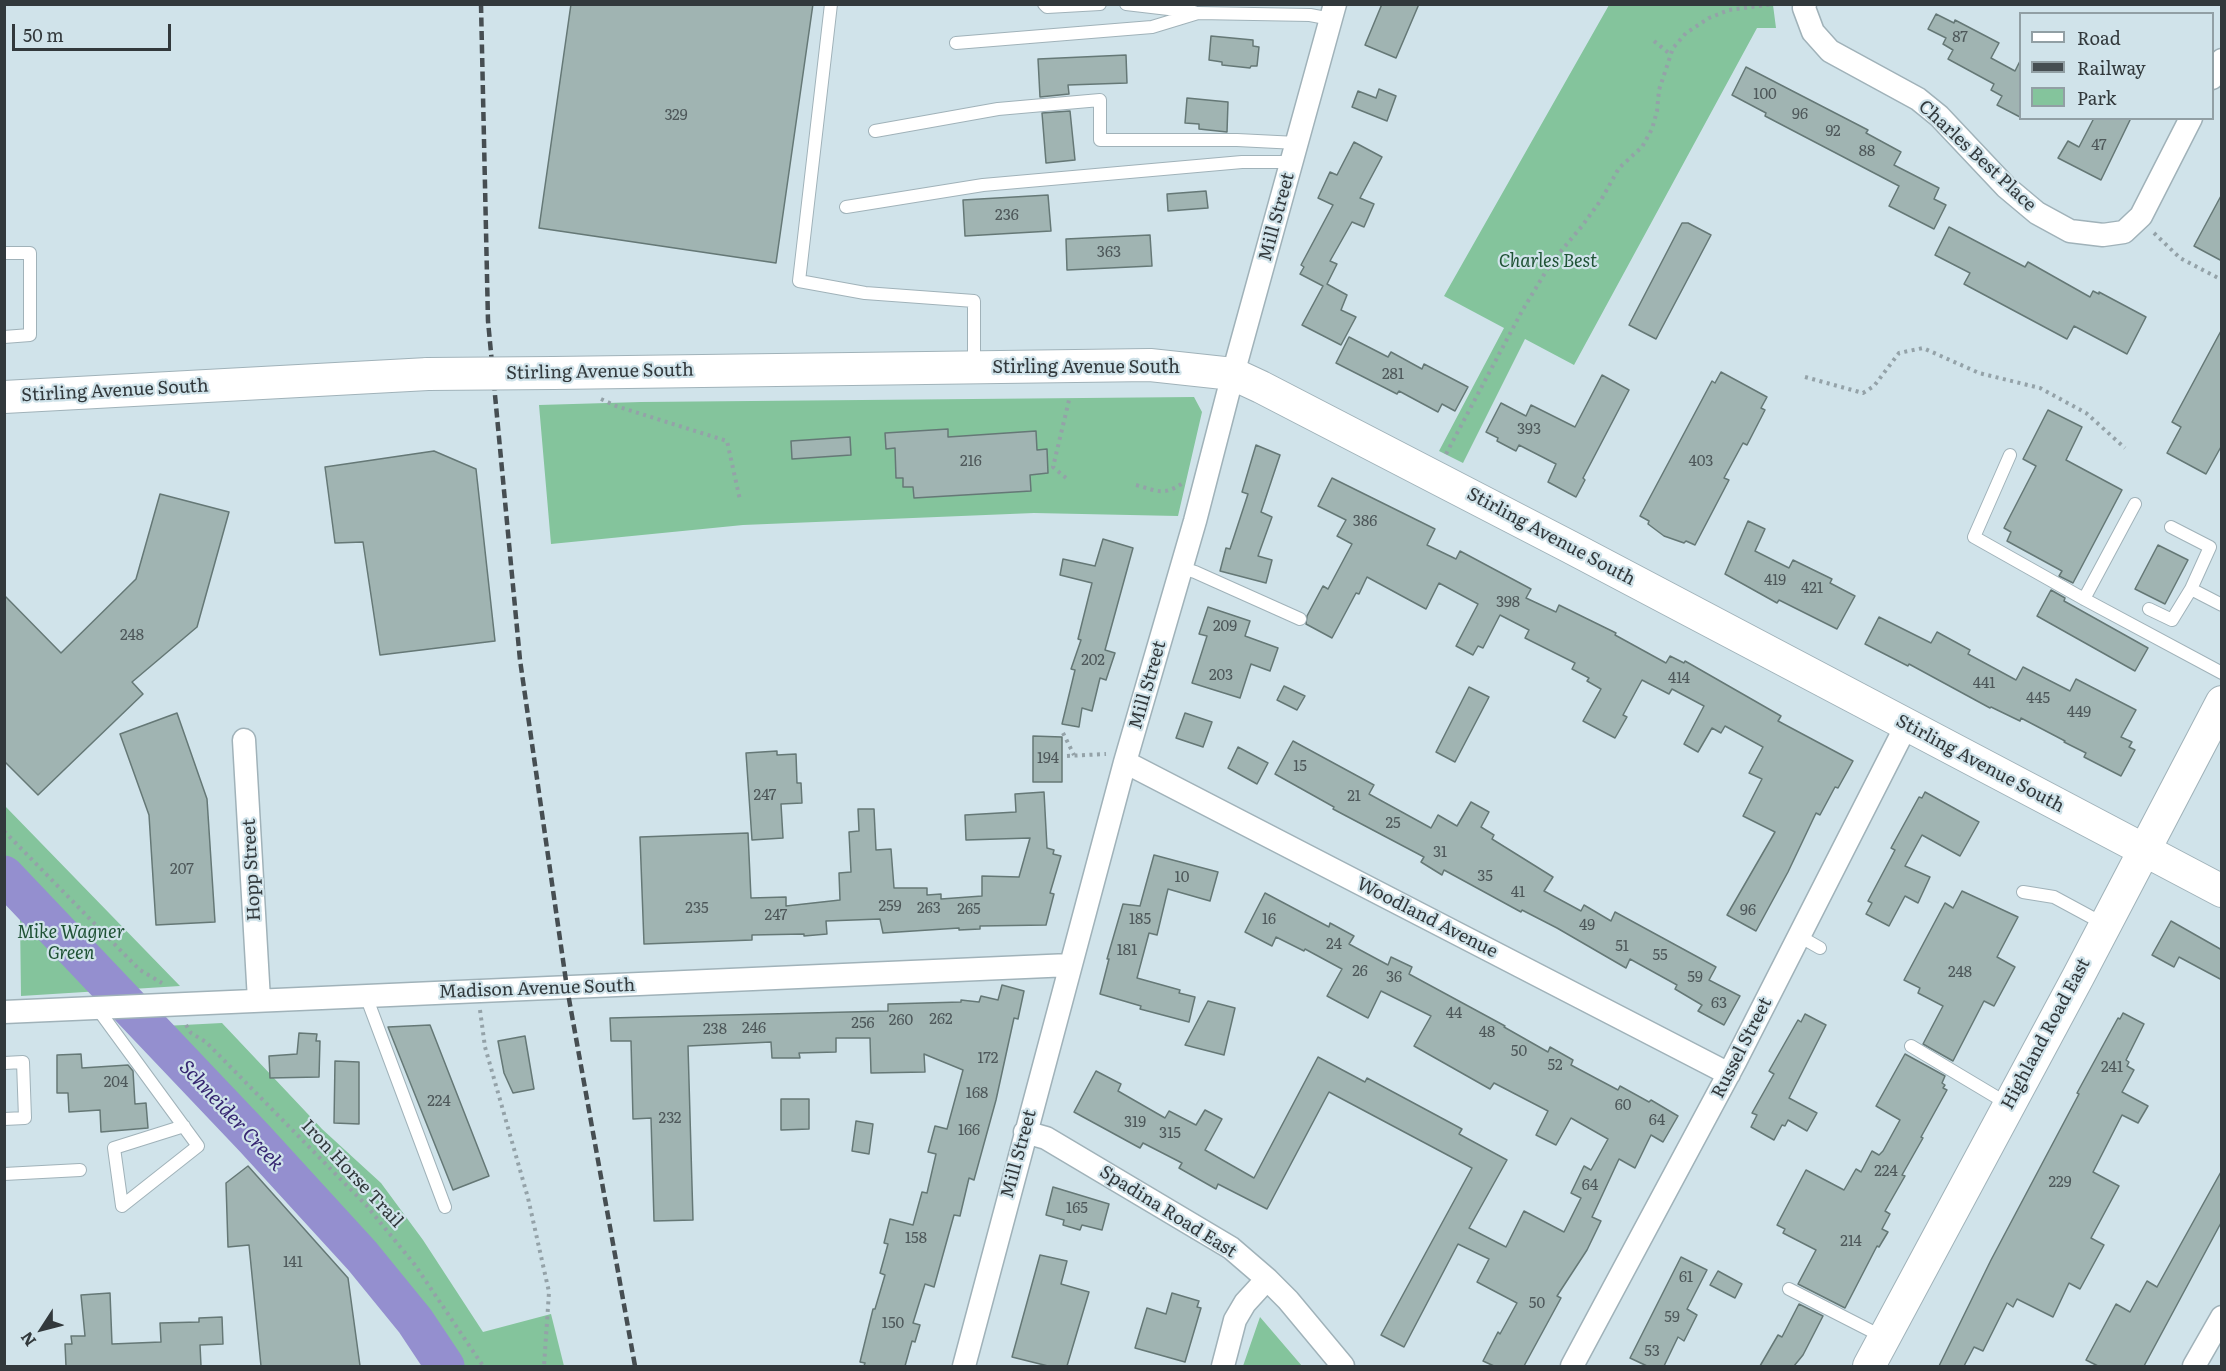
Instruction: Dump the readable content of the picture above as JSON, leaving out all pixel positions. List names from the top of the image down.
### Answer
{
  "streets": {
    "street": [
      "Charles Best Place",
      "Mill Street",
      "Stirling Avenue South",
      "Hopp Street",
      "Woodland Avenue",
      "Madison Avenue South",
      "Highland Road East",
      "Russel Street",
      "Spadina Road East"
    ],
    "path": ["Iron Horse Trail"]
  },
  "crossings": [
    ["Mill Street", "Stirling Avenue South"],
    ["Mill Street", "Woodland Avenue"],
    ["Mill Street", "Madison Avenue South"],
    ["Mill Street", "Spadina Road East"],
    ["Stirling Avenue South", "Highland Road East"],
    ["Stirling Avenue South", "Russel Street"],
    ["Hopp Street", "Madison Avenue South"],
    ["Woodland Avenue", "Russel Street"]
  ],
  "water": ["Schneider Creek"],
  "parks": ["Charles Best", "Mike Wagner Green"],
  "house_numbers": [
    "87",
    "100",
    "96",
    "329",
    "92",
    "47",
    "88",
    "236",
    "363",
    "281",
    "393",
    "216",
    "403",
    "386",
    "419",
    "421",
    "398",
    "209",
    "248",
    "202",
    "203",
    "414",
    "441",
    "445",
    "449",
    "194",
    "15",
    "247",
    "21",
    "25",
    "31",
    "207",
    "35",
    "10",
    "41",
    "259",
    "235",
    "263",
    "265",
    "96",
    "247",
    "185",
    "16",
    "49",
    "24",
    "51",
    "181",
    "55",
    "26",
    "248",
    "36",
    "59",
    "63",
    "44",
    "262",
    "260",
    "256",
    "246",
    "238",
    "48",
    "50",
    "172",
    "52",
    "241",
    "204",
    "168",
    "224",
    "60",
    "232",
    "64",
    "319",
    "166",
    "315",
    "224",
    "229",
    "64",
    "165",
    "158",
    "214",
    "141",
    "61",
    "50",
    "59",
    "150",
    "53"
  ],
  "legend": ["Road", "Railway", "Park"],
  "scale_bar": "50 m",
  "north": "bottom left"
}
